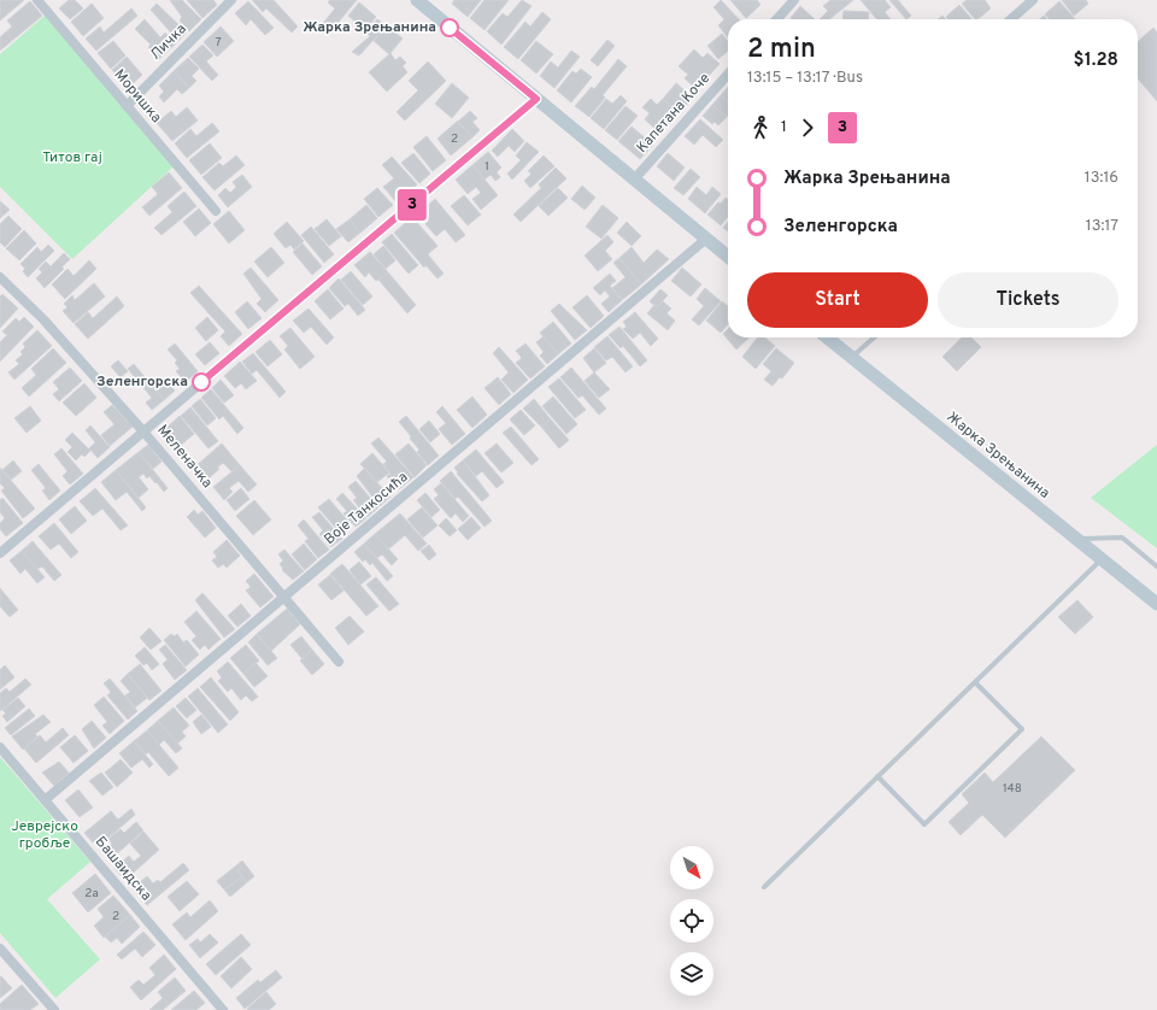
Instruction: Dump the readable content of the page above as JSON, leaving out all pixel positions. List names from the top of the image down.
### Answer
{
  "streets": {
    "main road": ["Жарка Зрењанина"],
    "street": [
      "Личка",
      "Моришка",
      "Капетана Коче",
      "Меленачка",
      "Воје Танкосића",
      "Башаидска"
    ]
  },
  "crossings": [
    ["Личка", "Моришка"],
    ["Меленачка", "Воје Танкосића"],
    ["Воје Танкосића", "Башаидска"]
  ],
  "parks": ["Титов гај", "Јеврејско гробље"],
  "places": ["Жарка Зрењанина", "Зеленгорска"],
  "lines": ["bus line 3"],
  "house_numbers": [
    "7",
    "2",
    "1",
    "148",
    "2a",
    "2"
  ],
  "north": "bottom right",
  "page": {
    "on_map": "3",
    "heading": ["2 min", "13:15 – 13:17 · Bus", "$1.28"],
    "legs": ["1", "3"],
    "list": [
      {
        "name": "Жарка Зрењанина",
        "value": "13:16"
      },
      {
        "name": "Зеленгорска",
        "value": "13:17"
      }
    ],
    "buttons": ["Start", "Tickets"]
  }
}
